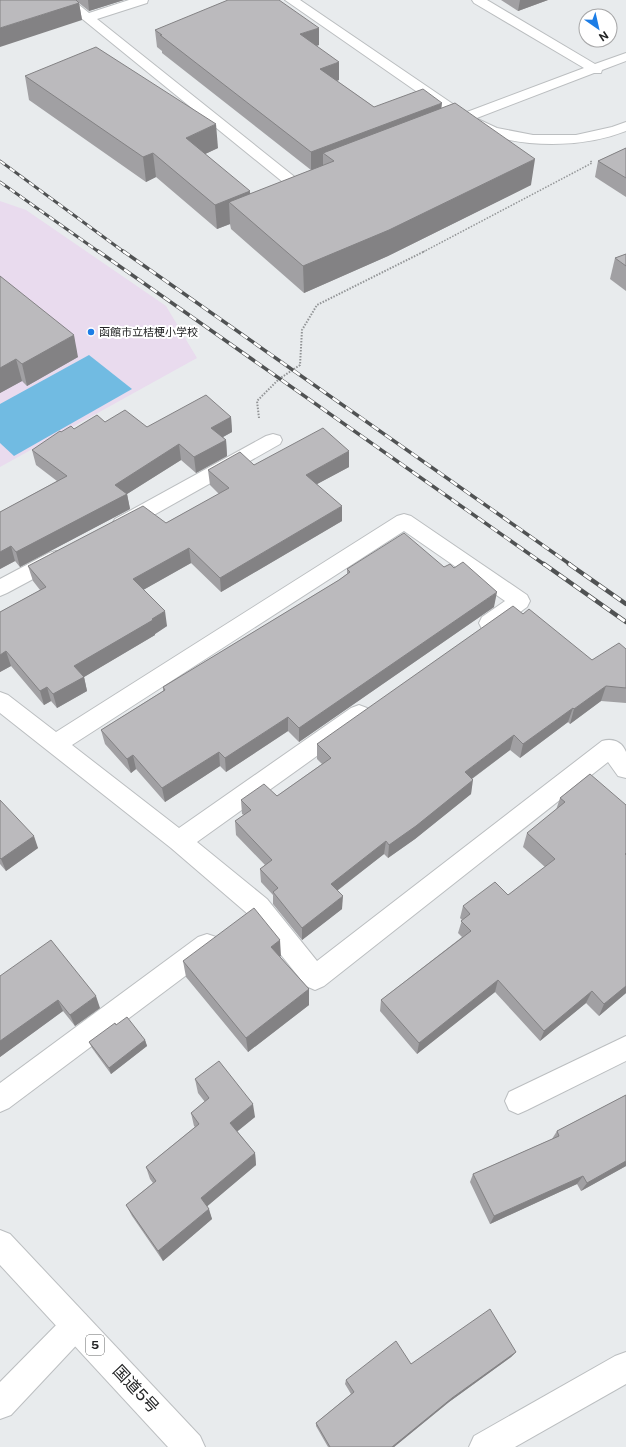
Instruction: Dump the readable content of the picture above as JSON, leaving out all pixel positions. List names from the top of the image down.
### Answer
{
  "streets": {
    "main road": ["5", "国道5号"]
  },
  "places": ["函館市立桔梗小学校"],
  "north": "bottom right"
}
